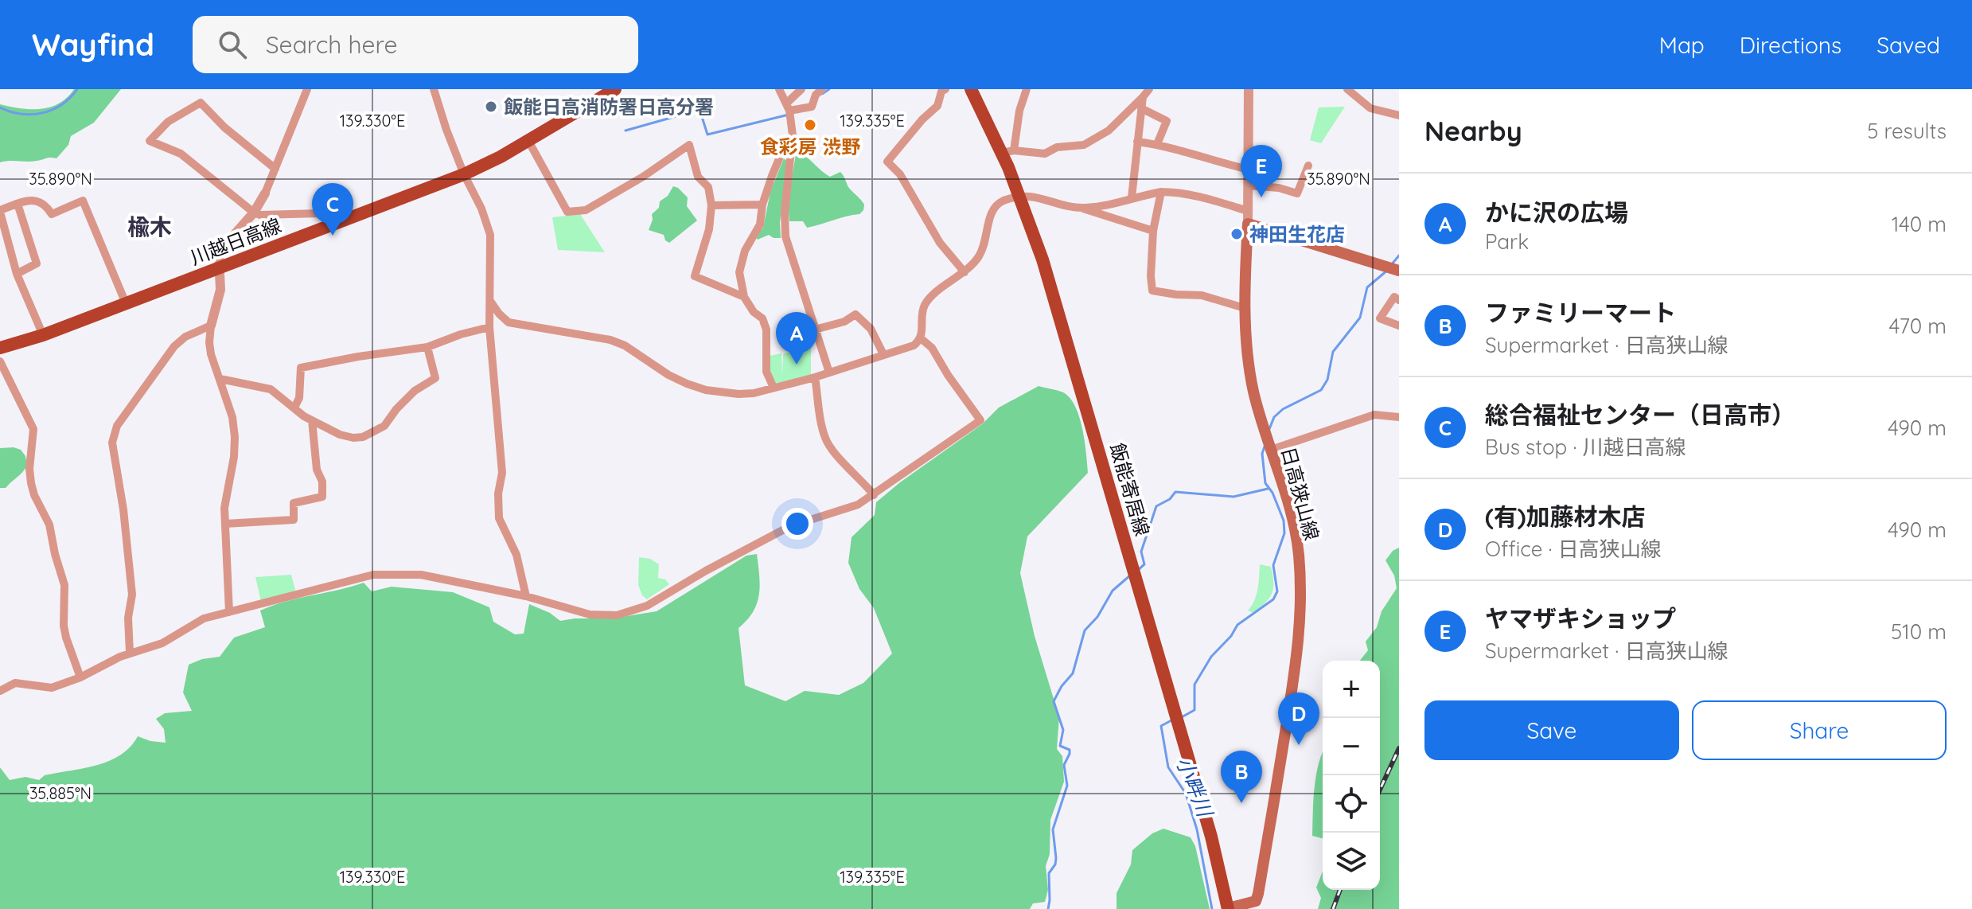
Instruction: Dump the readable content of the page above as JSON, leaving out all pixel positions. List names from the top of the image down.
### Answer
{
  "streets": {
    "main road": ["川越日高線", "飯能寄居線", "日高狭山線"]
  },
  "crossings": [
    ["飯能寄居線", "日高狭山線"]
  ],
  "districts": ["楡木"],
  "water": ["小畔川"],
  "places": ["飯能日高消防署日高分署", "食彩房 渋野", "神田生花店"],
  "page": {
    "header": "Wayfind",
    "search": "Search here",
    "nav": ["Map", "Directions", "Saved"],
    "heading": ["Nearby", "5 results"],
    "pins": [
      "E",
      "C",
      "A",
      "D",
      "B"
    ],
    "list": [
      {
        "mark": "A",
        "name": "かに沢の広場",
        "note": "Park",
        "value": "140 m"
      },
      {
        "mark": "B",
        "name": "ファミリーマート",
        "note": "Supermarket · 日高狭山線",
        "value": "470 m"
      },
      {
        "mark": "C",
        "name": "総合福祉センター（日高市）",
        "note": "Bus stop · 川越日高線",
        "value": "490 m"
      },
      {
        "mark": "D",
        "name": "(有)加藤材木店",
        "note": "Office · 日高狭山線",
        "value": "490 m"
      },
      {
        "mark": "E",
        "name": "ヤマザキショップ",
        "note": "Supermarket · 日高狭山線",
        "value": "510 m"
      }
    ],
    "map_buttons": ["+", "−"],
    "buttons": ["Save", "Share"]
  },
  "coordinates": [
    "139.330°E",
    "139.335°E",
    "35.890°N",
    "35.885°N"
  ]
}
